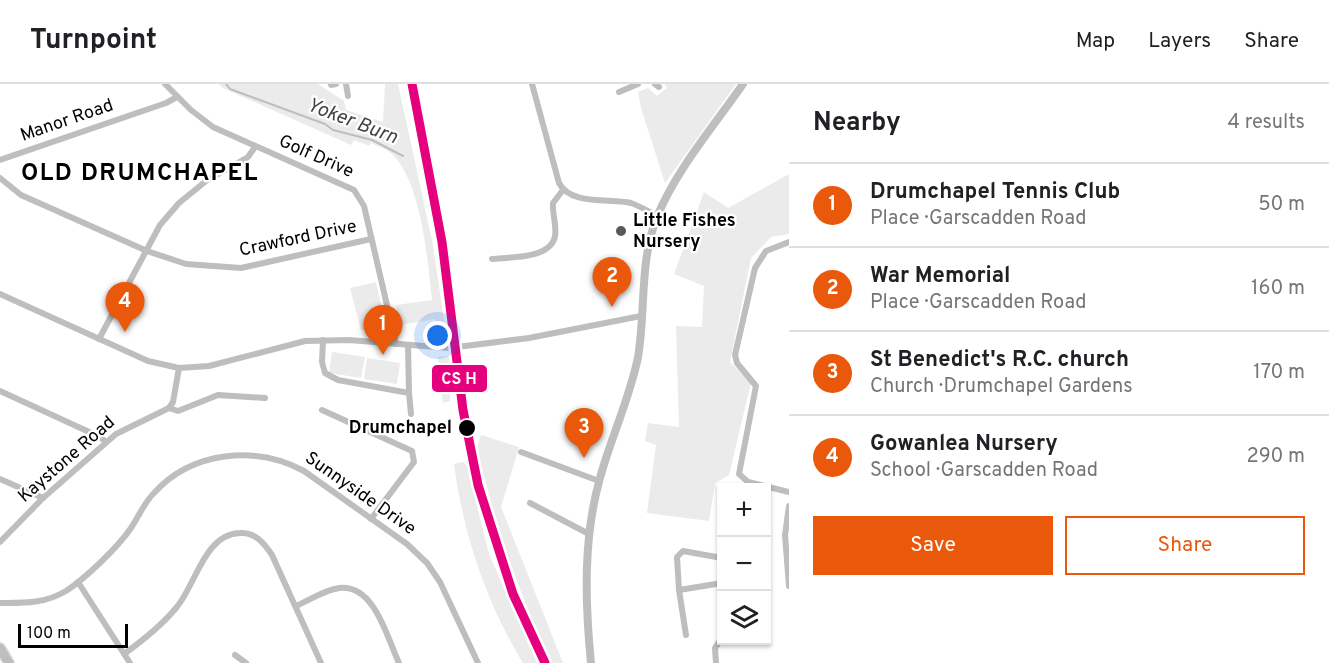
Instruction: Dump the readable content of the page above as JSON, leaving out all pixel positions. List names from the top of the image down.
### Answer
{
  "streets": {
    "street": [
      "Manor Road",
      "Golf Drive",
      "Crawford Drive",
      "Kaystone Road",
      "Sunnyside Drive"
    ]
  },
  "crossings": [
    ["Manor Road", "Golf Drive"],
    ["Golf Drive", "Crawford Drive"]
  ],
  "districts": ["OLD DRUMCHAPEL"],
  "water": ["Yoker Burn"],
  "places": ["Little Fishes Nursery", "Drumchapel"],
  "scale_bar": "100 m",
  "page": {
    "header": "Turnpoint",
    "nav": ["Map", "Layers", "Share"],
    "heading": ["Nearby", "4 results"],
    "list": [
      {
        "mark": "1",
        "name": "Drumchapel Tennis Club",
        "note": "Place · Garscadden Road",
        "value": "50 m"
      },
      {
        "mark": "2",
        "name": "War Memorial",
        "note": "Place · Garscadden Road",
        "value": "160 m"
      },
      {
        "mark": "3",
        "name": "St Benedict's R.C. church",
        "note": "Church · Drumchapel Gardens",
        "value": "170 m"
      },
      {
        "mark": "4",
        "name": "Gowanlea Nursery",
        "note": "School · Garscadden Road",
        "value": "290 m"
      }
    ],
    "pins": [
      "2",
      "4",
      "1",
      "3"
    ],
    "map_buttons": ["+", "−"],
    "buttons": ["Save", "Share"],
    "scale": "100 m"
  }
}
